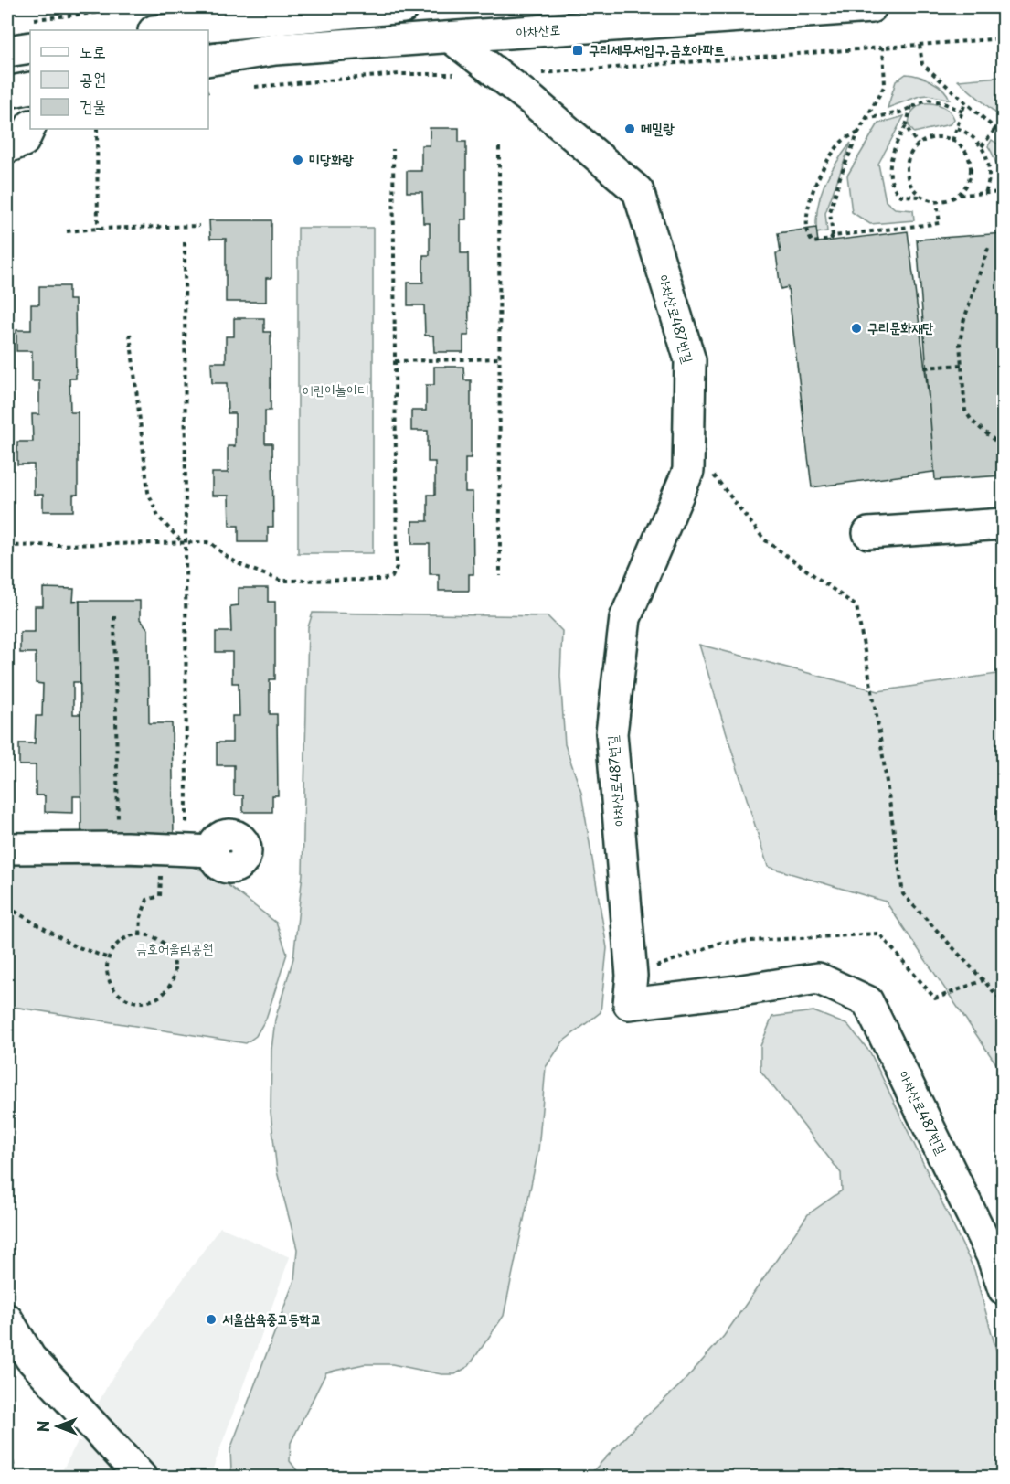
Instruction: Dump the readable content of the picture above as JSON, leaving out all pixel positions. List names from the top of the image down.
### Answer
{
  "streets": {
    "street": ["아차산로", "아차산로487번길"]
  },
  "crossings": [
    ["아차산로", "아차산로487번길"]
  ],
  "parks": ["어린이놀이터", "금호어울림공원"],
  "places": {
    "transit": ["구리세무서입구.금호아파트"],
    "other": [
      "메밀랑",
      "미당화랑",
      "구리문화재단",
      "서울삼육중고등학교"
    ]
  },
  "legend": ["도로", "공원", "건물"],
  "north": "left"
}
